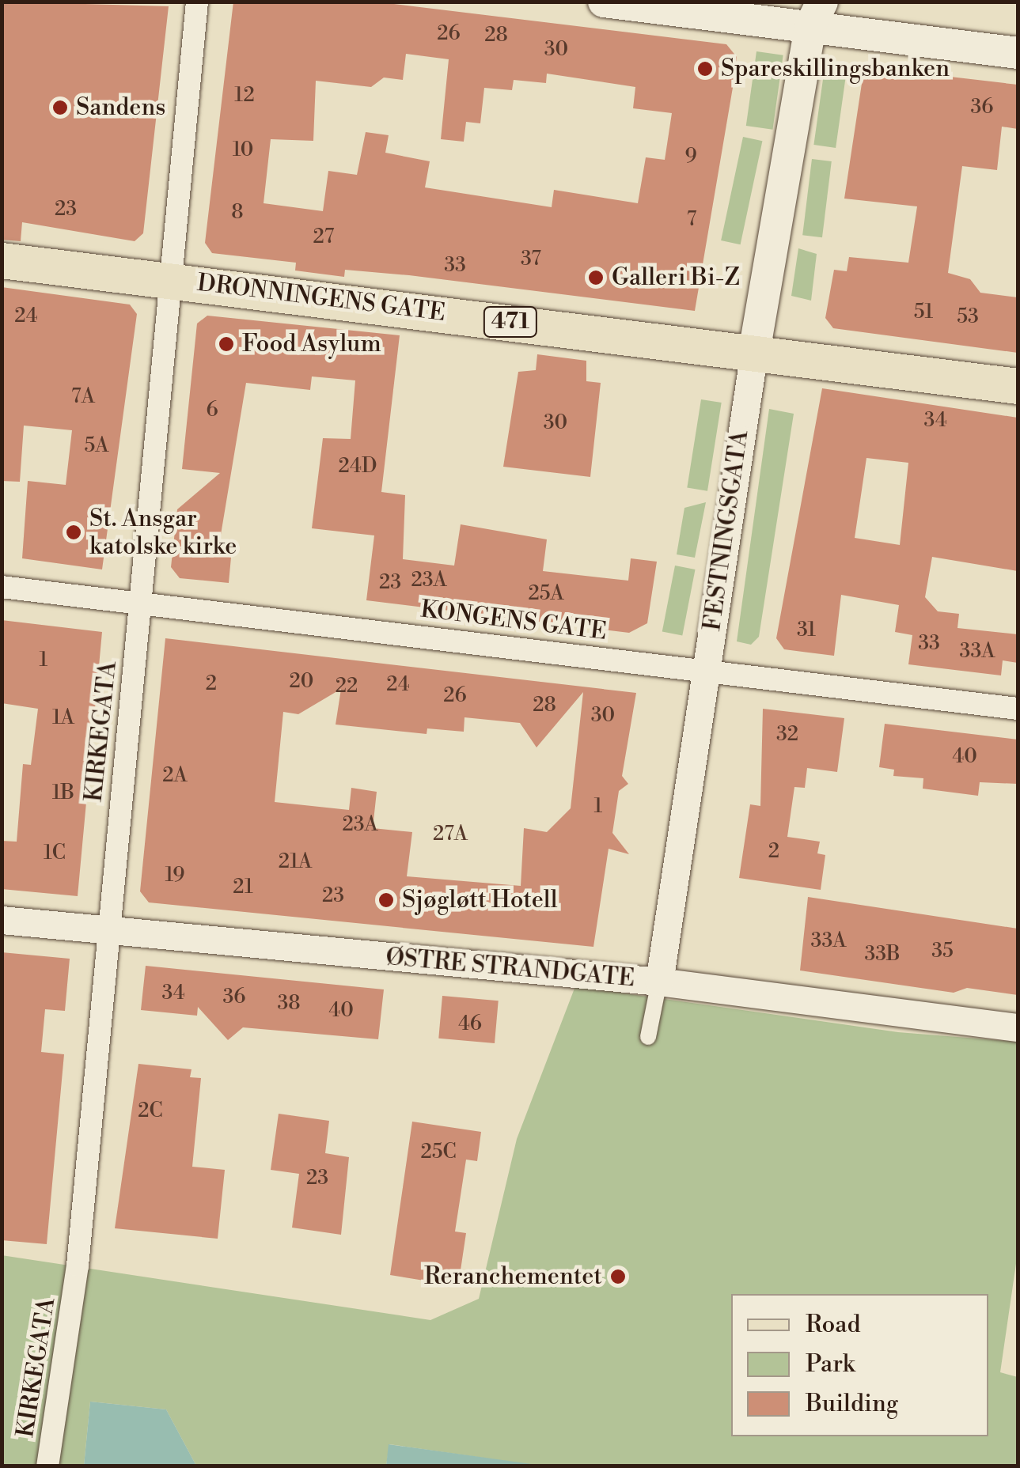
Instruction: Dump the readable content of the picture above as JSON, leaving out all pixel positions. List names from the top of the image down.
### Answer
{
  "streets": {
    "main road": ["DRONNINGENS GATE", "471", "FESTNINGSGATA"],
    "street": ["KONGENS GATE", "KIRKEGATA", "ØSTRE STRANDGATE"]
  },
  "crossings": [
    ["DRONNINGENS GATE", "FESTNINGSGATA"],
    ["DRONNINGENS GATE", "KIRKEGATA"],
    ["FESTNINGSGATA", "KONGENS GATE"],
    ["FESTNINGSGATA", "ØSTRE STRANDGATE"],
    ["KONGENS GATE", "KIRKEGATA"],
    ["KIRKEGATA", "ØSTRE STRANDGATE"]
  ],
  "places": [
    "Spareskillingsbanken",
    "Sandens",
    "Galleri Bi-Z",
    "Food Asylum",
    "St. Ansgar katolske kirke",
    "Sjøgløtt Hotell",
    "Reranchementet"
  ],
  "house_numbers": [
    "26",
    "28",
    "30",
    "12",
    "36",
    "10",
    "9",
    "23",
    "8",
    "7",
    "27",
    "37",
    "33",
    "51",
    "24",
    "53",
    "7A",
    "6",
    "34",
    "30",
    "5A",
    "24D",
    "23A",
    "23",
    "25A",
    "31",
    "33",
    "33A",
    "1",
    "20",
    "2",
    "24",
    "22",
    "26",
    "28",
    "30",
    "1A",
    "32",
    "40",
    "2A",
    "1B",
    "1",
    "23A",
    "27A",
    "2",
    "1C",
    "21A",
    "19",
    "21",
    "23",
    "33A",
    "35",
    "33B",
    "34",
    "36",
    "38",
    "40",
    "46",
    "2C",
    "25C",
    "23"
  ],
  "legend": ["Road", "Park", "Building"]
}
